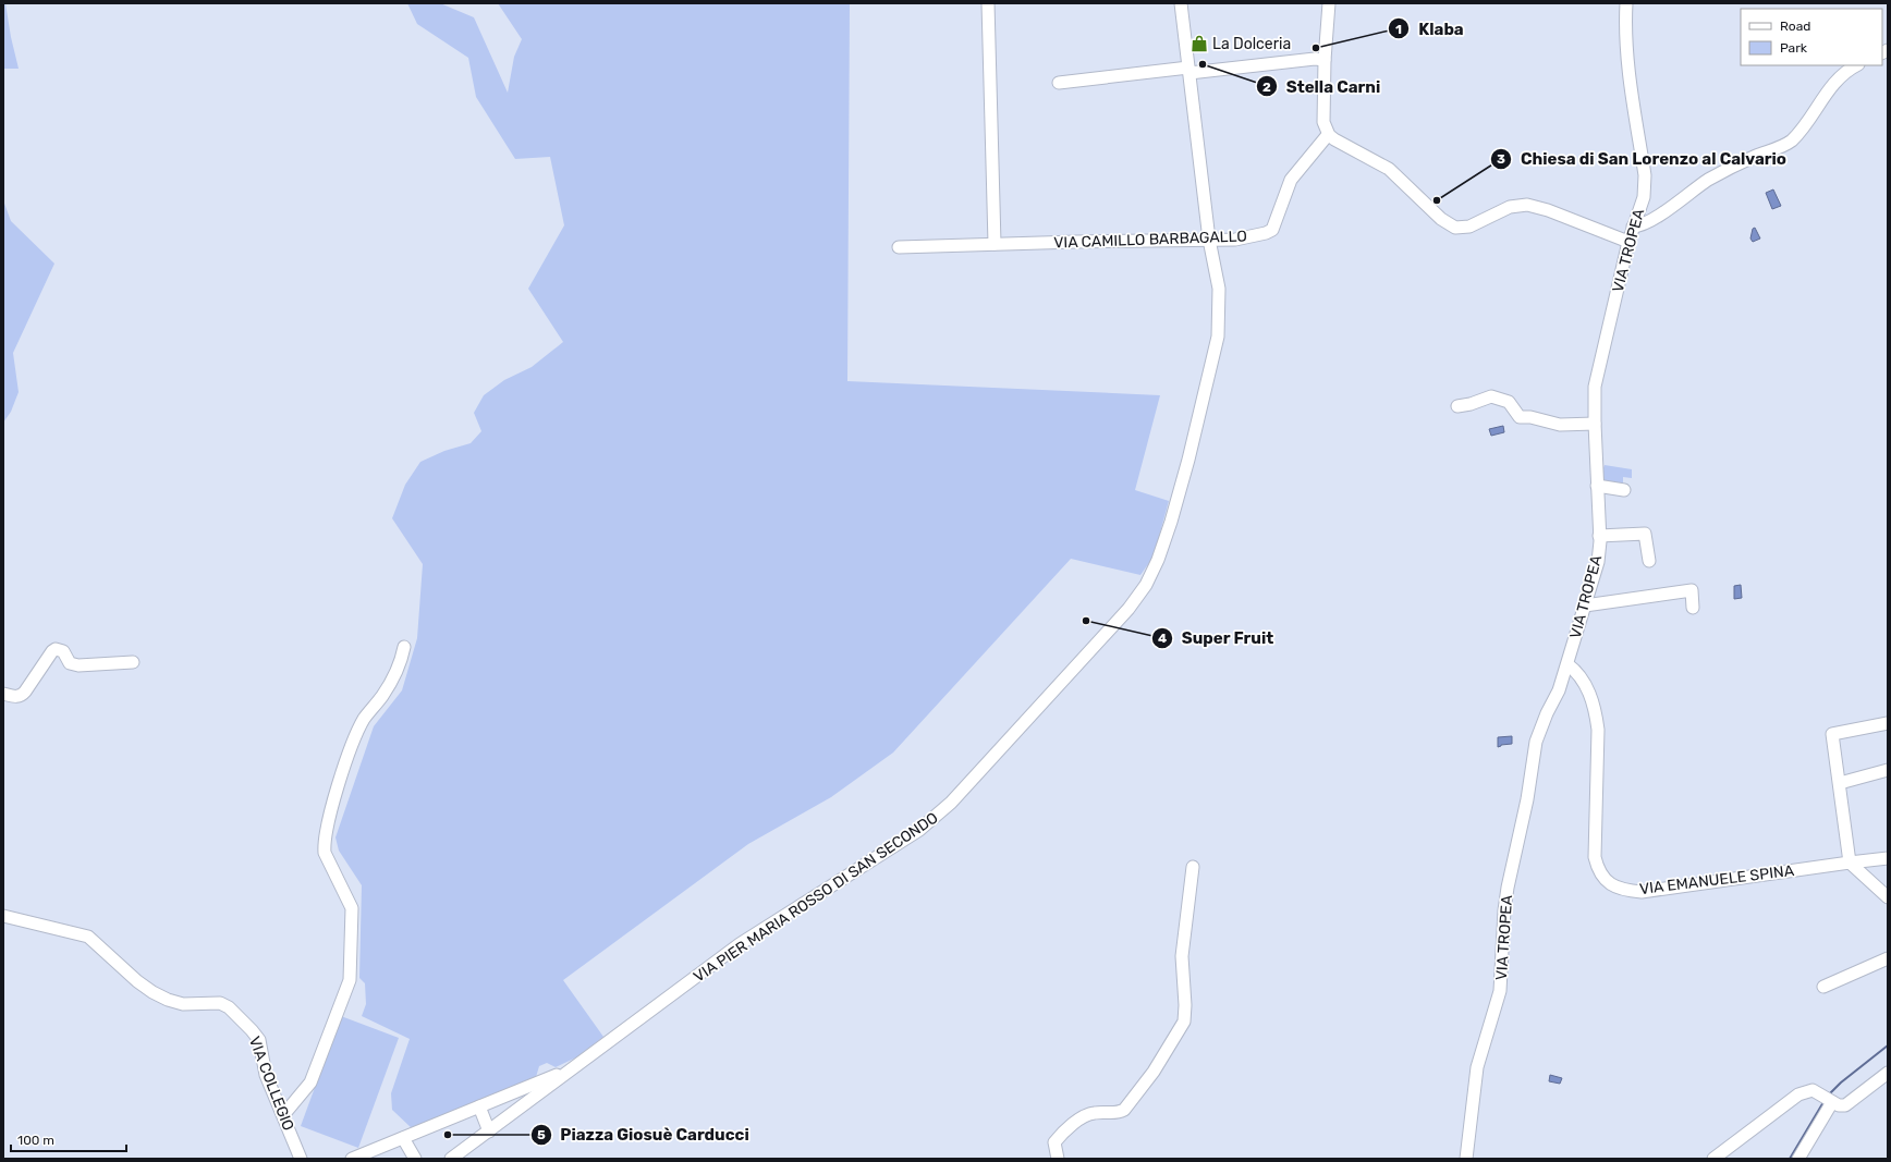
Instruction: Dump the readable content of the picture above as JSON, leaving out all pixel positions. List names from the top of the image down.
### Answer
{
  "streets": {
    "street": [
      "VIA CAMILLO BARBAGALLO",
      "VIA TROPEA",
      "VIA EMANUELE SPINA",
      "VIA PIER MARIA ROSSO DI SAN SECONDO",
      "VIA COLLEGIO"
    ]
  },
  "crossings": [
    ["VIA CAMILLO BARBAGALLO", "VIA PIER MARIA ROSSO DI SAN SECONDO"],
    ["VIA TROPEA", "VIA EMANUELE SPINA"]
  ],
  "places": {
    "shop": ["La Dolceria"],
    "other": [
      "Klaba",
      "Stella Carni",
      "Chiesa di San Lorenzo al Calvario",
      "Super Fruit",
      "Piazza Giosuè Carducci"
    ]
  },
  "legend": ["Road", "Park"],
  "scale_bar": "100 m"
}
